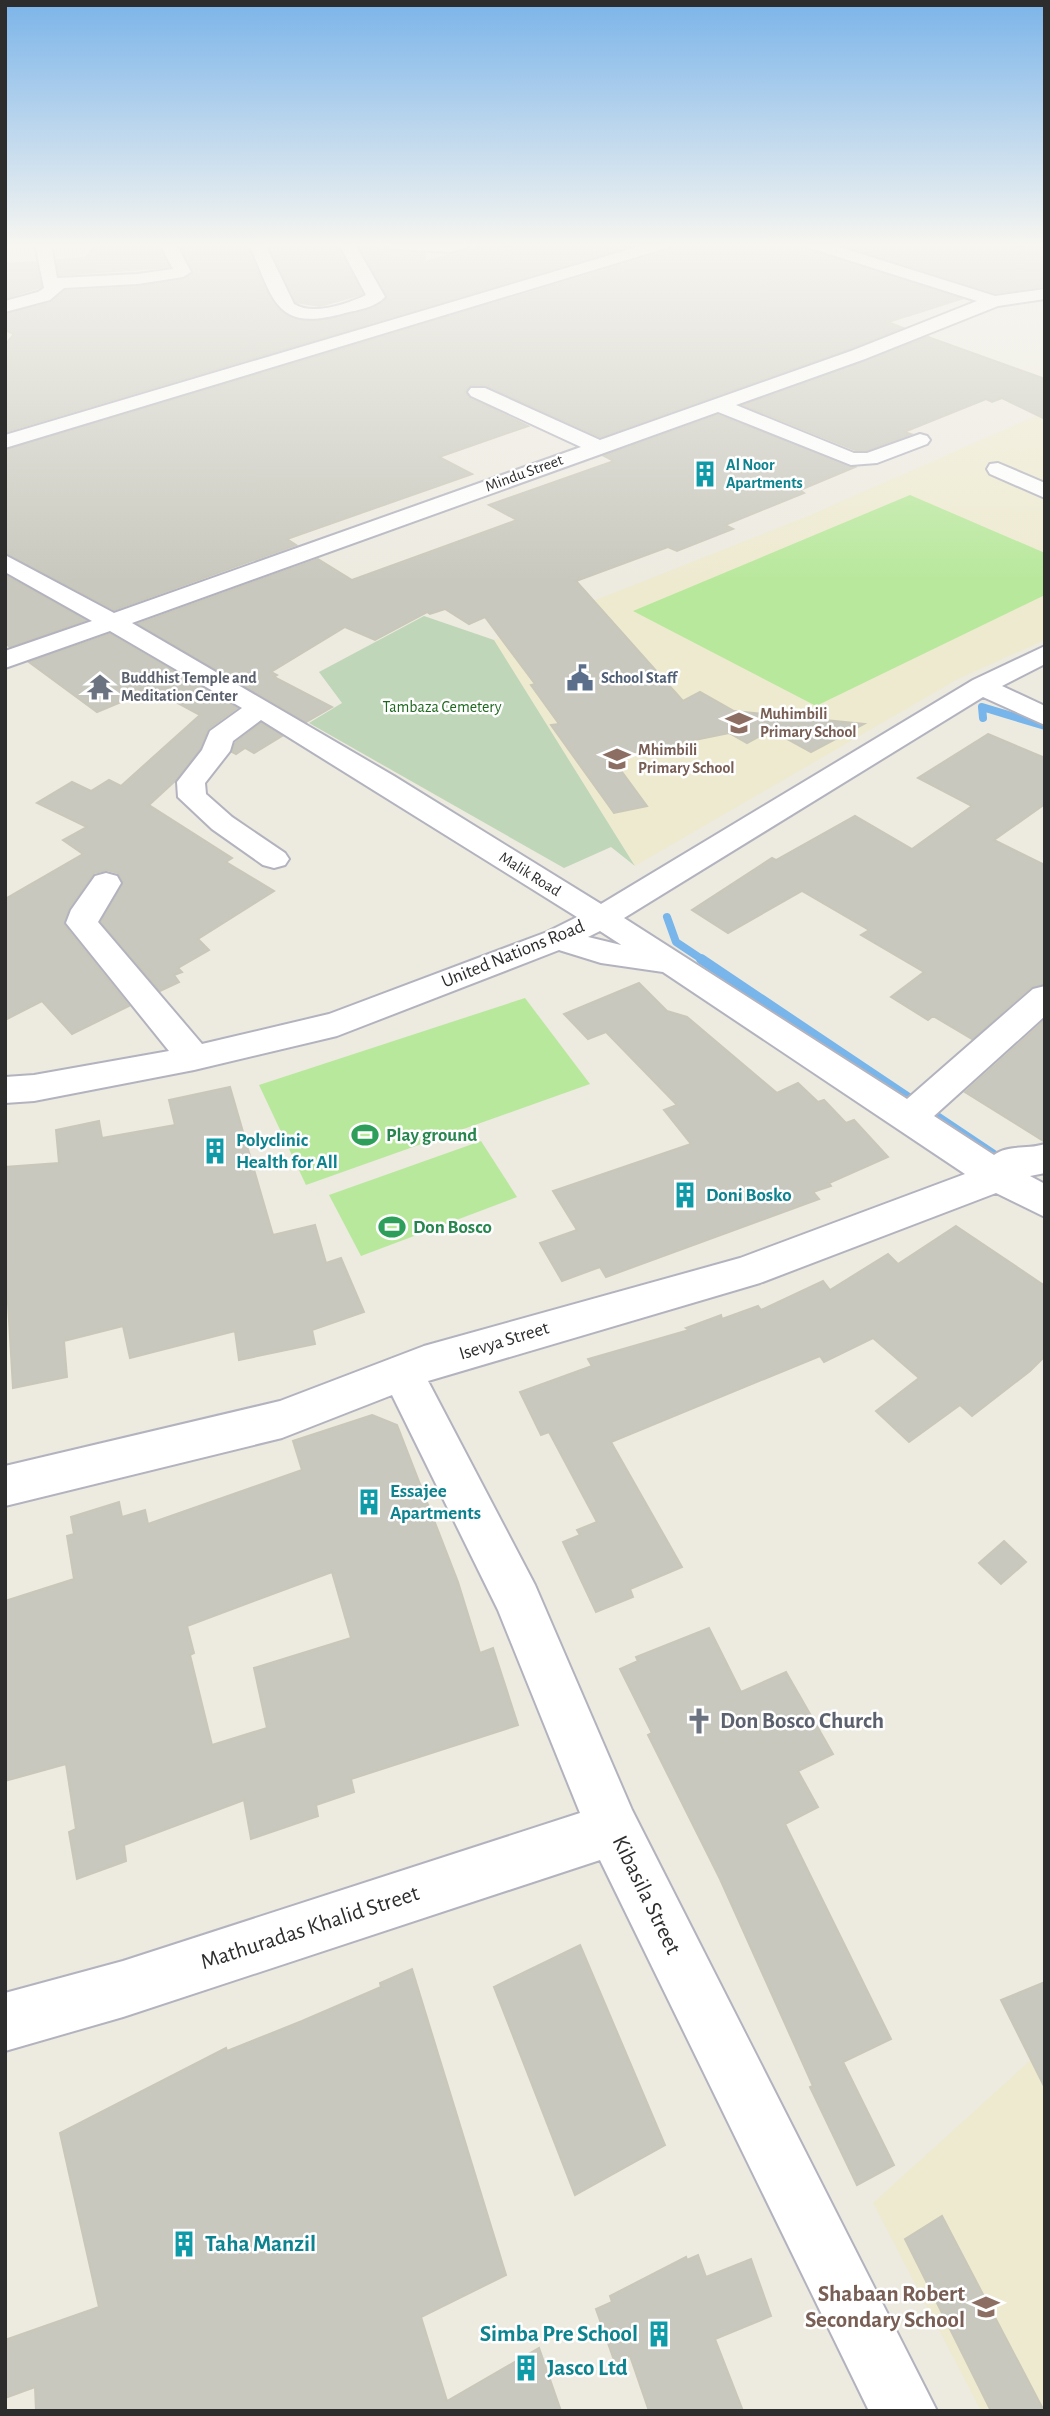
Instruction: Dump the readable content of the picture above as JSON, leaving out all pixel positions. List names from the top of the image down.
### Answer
{
  "streets": {
    "street": [
      "Mindu Street",
      "Malik Road",
      "United Nations Road",
      "Isevya Street",
      "Kibasila Street",
      "Mathuradas Khalid Street"
    ]
  },
  "crossings": [
    ["Mindu Street", "Malik Road"],
    ["Malik Road", "United Nations Road"],
    ["Malik Road", "Isevya Street"],
    ["Isevya Street", "Kibasila Street"],
    ["Kibasila Street", "Mathuradas Khalid Street"]
  ],
  "parks": ["Tambaza Cemetery"],
  "places": {
    "building": [
      "Al Noor Apartments",
      "Polyclinic Health for All",
      "Doni Bosko",
      "Essajee Apartments",
      "Taha Manzil",
      "Simba Pre School",
      "Jasco Ltd"
    ],
    "public building": ["School Staff"],
    "temple": ["Buddhist Temple and Meditation Center"],
    "school or university": ["Muhimbili Primary School", "Mhimbili Primary School", "Shabaan Robert Secondary School"],
    "sports": ["Play ground", "Don Bosco"],
    "church": ["Don Bosco Church"]
  }
}
